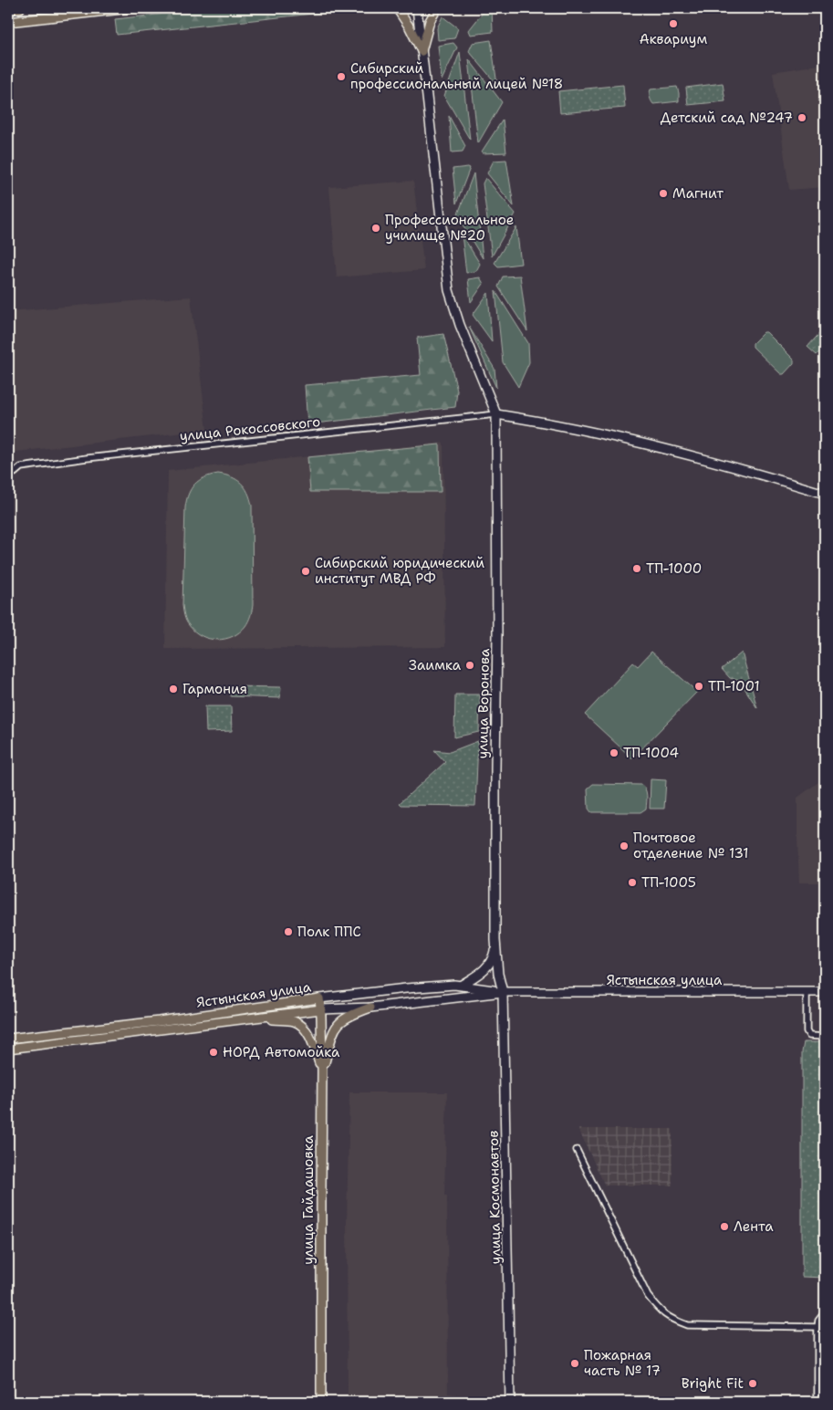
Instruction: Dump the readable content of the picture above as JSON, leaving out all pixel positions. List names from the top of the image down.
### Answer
{
  "streets": {
    "main road": [
      "улица Воронова",
      "Ястынская улица",
      "улица Космонавтов",
      "улица Гайдашовка"
    ],
    "street": ["улица Рокоссовского"]
  },
  "crossings": [
    ["улица Рокоссовского", "улица Воронова"],
    ["улица Воронова", "Ястынская улица"],
    ["улица Воронова", "улица Космонавтов"],
    ["Ястынская улица", "улица Космонавтов"],
    ["Ястынская улица", "улица Гайдашовка"]
  ],
  "places": [
    "Аквариум",
    "Сибирский профессиональный лицей №18",
    "Детский сад №247",
    "Магнит",
    "Профессиональное училище №20",
    "ТП-1000",
    "Сибирский юридический институт МВД РФ",
    "Заимка",
    "ТП-1001",
    "Гармония",
    "ТП-1004",
    "Почтовое отделение № 131",
    "ТП-1005",
    "Полк ППС",
    "НОРД Автомойка",
    "Лента",
    "Пожарная часть № 17",
    "Bright Fit"
  ]
}
